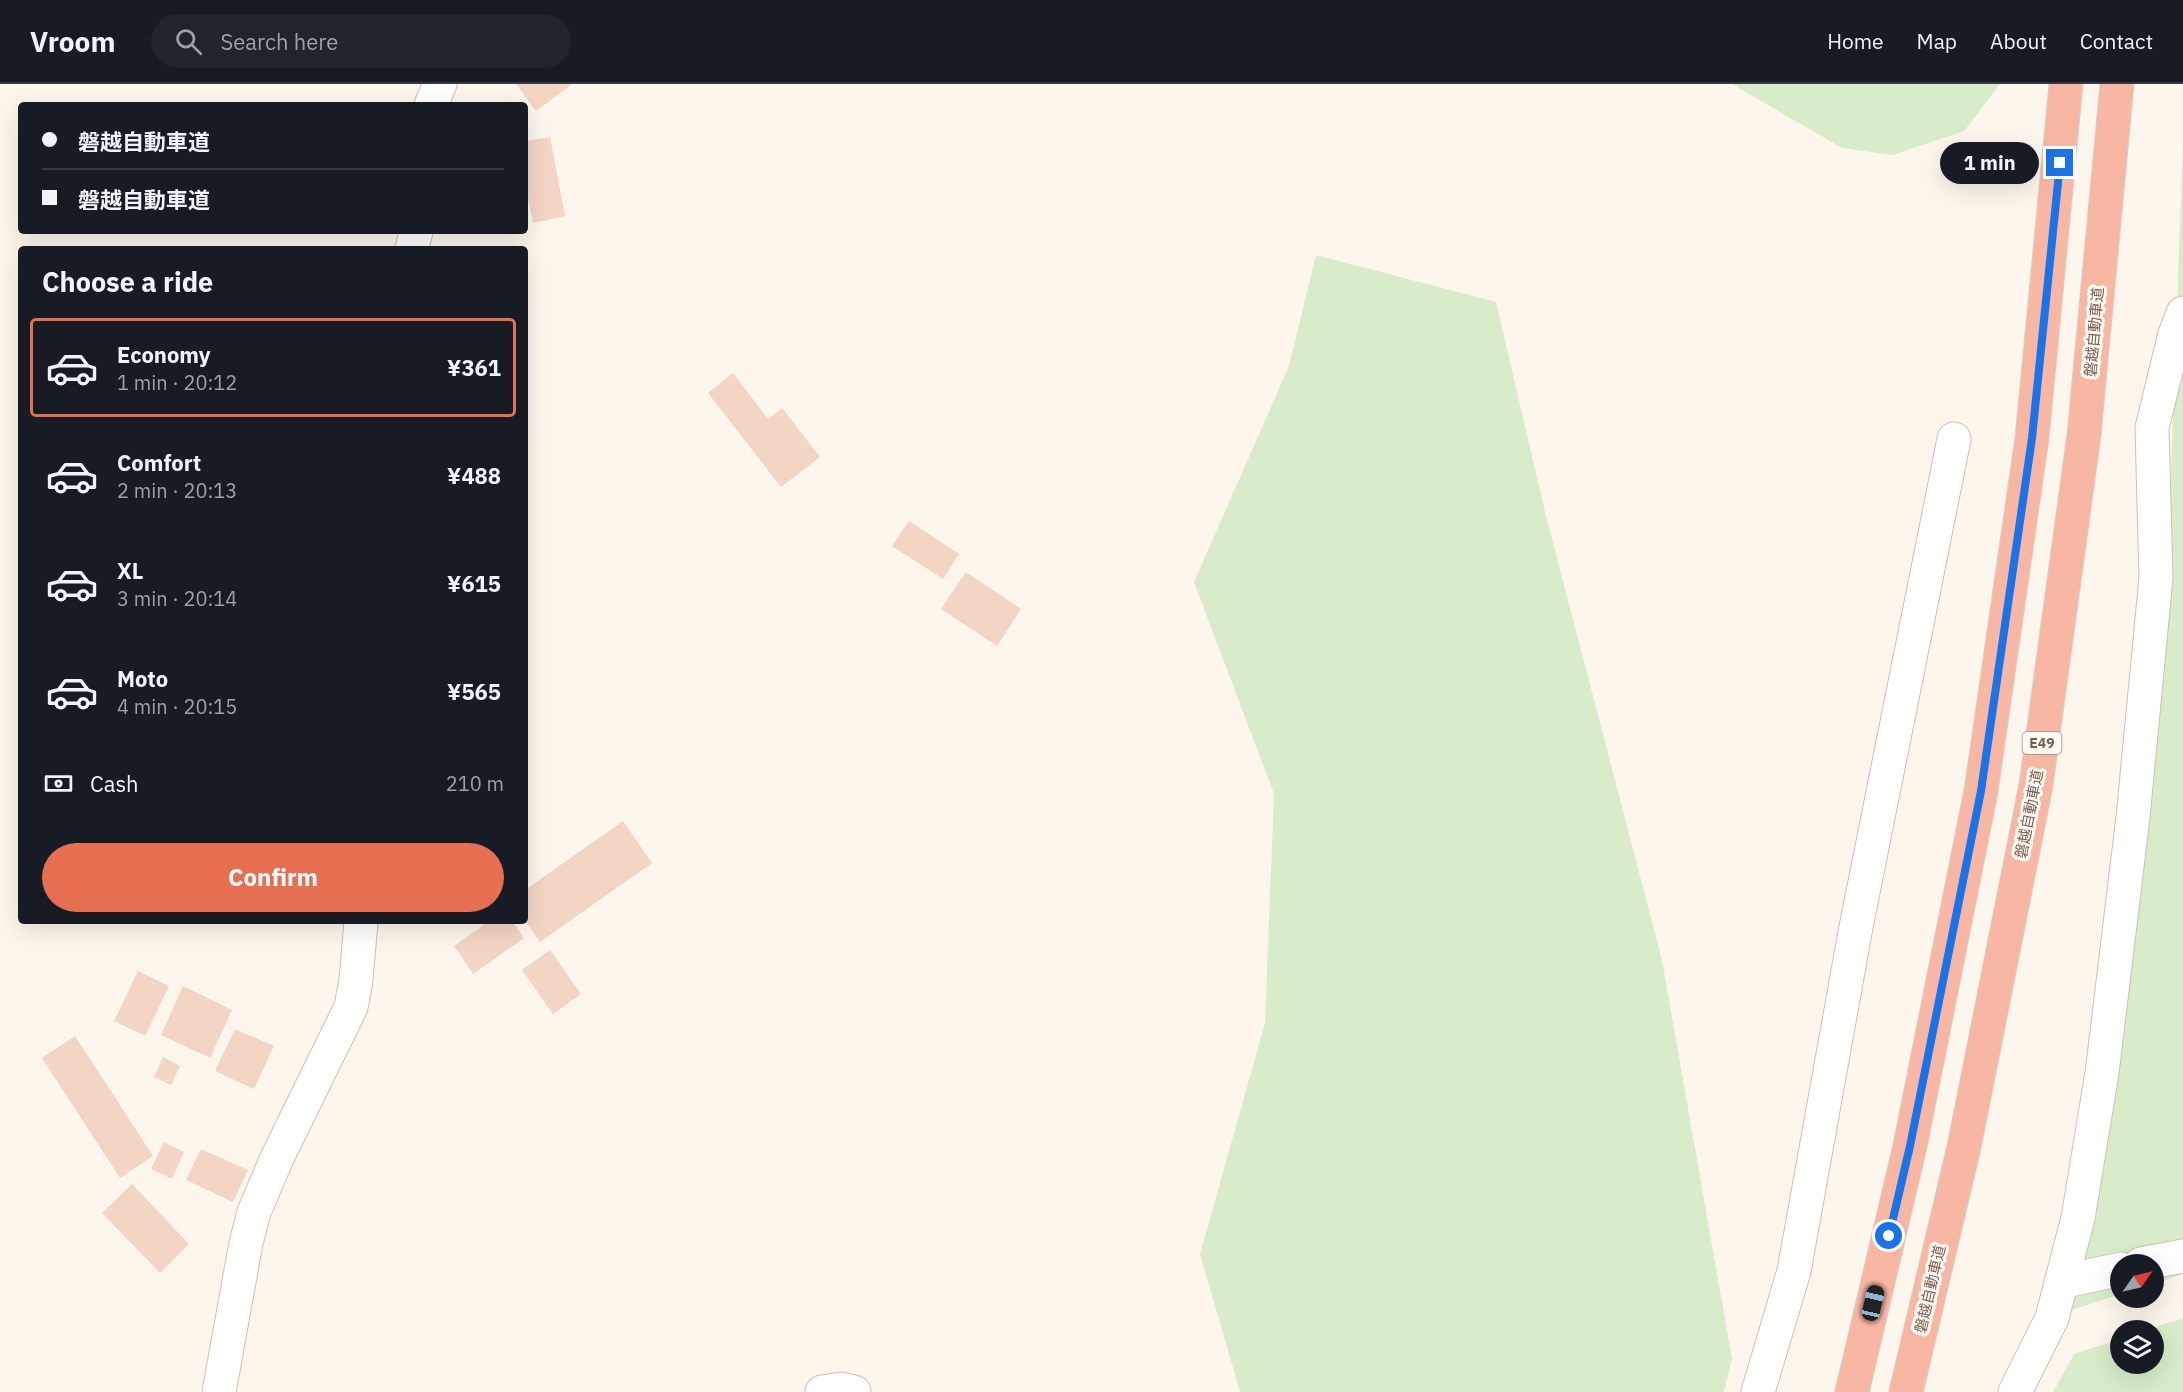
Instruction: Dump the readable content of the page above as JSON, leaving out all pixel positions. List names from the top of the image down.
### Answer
{
  "streets": {
    "highway": ["磐越自動車道", "E49"]
  },
  "north": "top right",
  "page": {
    "header": "Vroom",
    "search": "Search here",
    "nav": [
      "Home",
      "Map",
      "About",
      "Contact"
    ],
    "banner": ["磐越自動車道", "磐越自動車道"],
    "bubble": "1 min",
    "heading": "Choose a ride",
    "list": [
      {
        "name": "Economy",
        "note": "1 min · 20:12",
        "value": "¥361"
      },
      {
        "name": "Comfort",
        "note": "2 min · 20:13",
        "value": "¥488"
      },
      {
        "name": "XL",
        "note": "3 min · 20:14",
        "value": "¥615"
      },
      {
        "name": "Moto",
        "note": "4 min · 20:15",
        "value": "¥565"
      }
    ],
    "pay": ["Cash", "210 m"],
    "buttons": "Confirm"
  }
}
